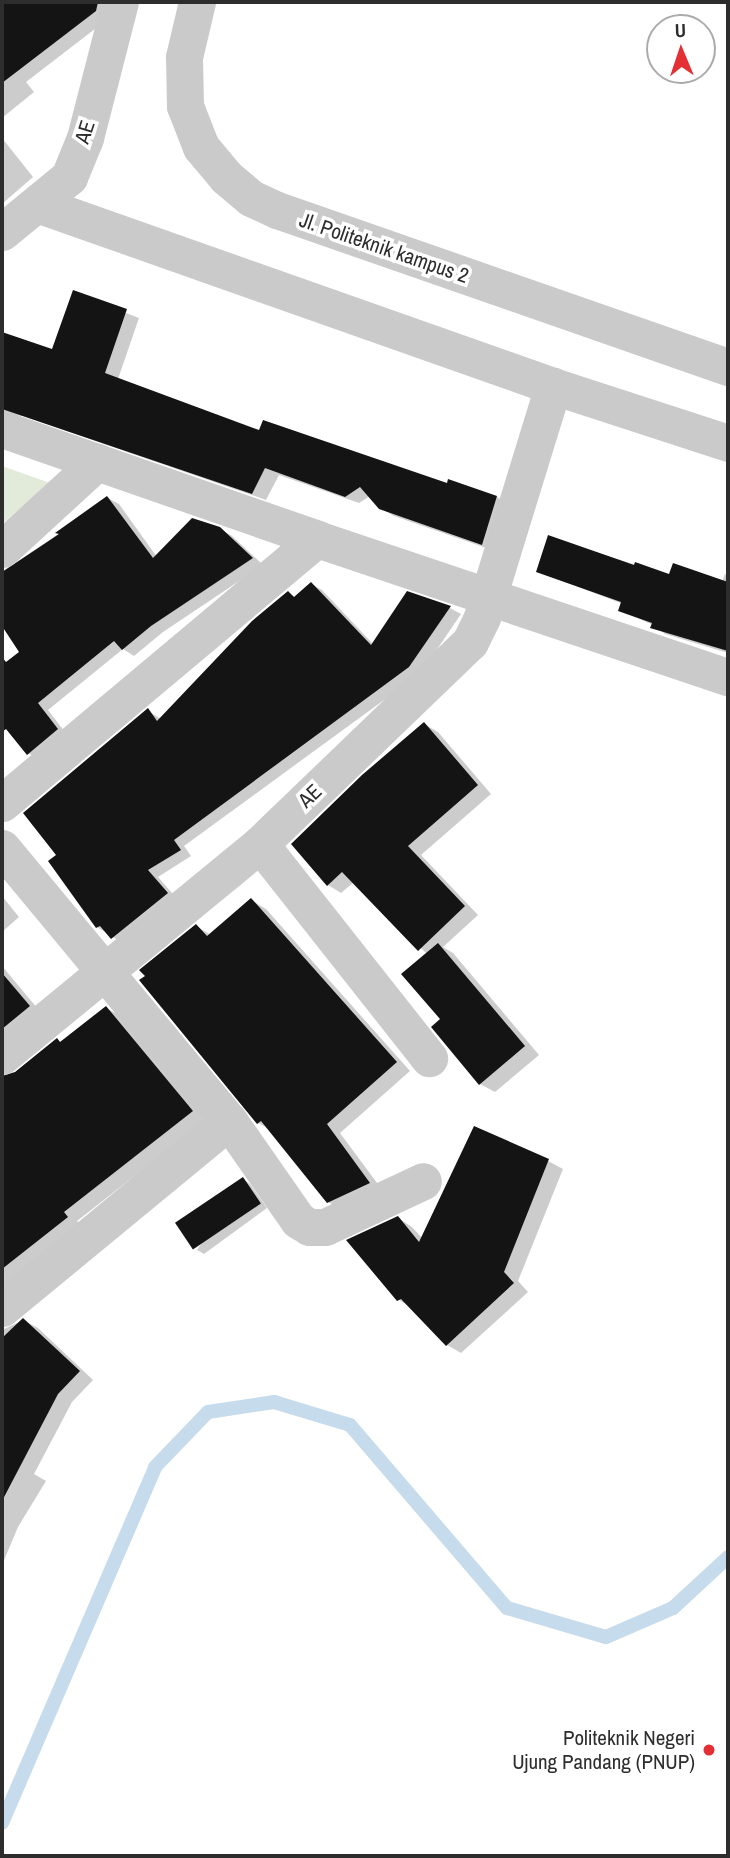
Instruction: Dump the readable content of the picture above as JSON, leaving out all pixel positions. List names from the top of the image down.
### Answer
{
  "streets": {
    "street": ["AE", "Jl. Politeknik kampus 2"]
  },
  "places": ["Politeknik Negeri Ujung Pandang (PNUP)"],
  "north": "top"
}
